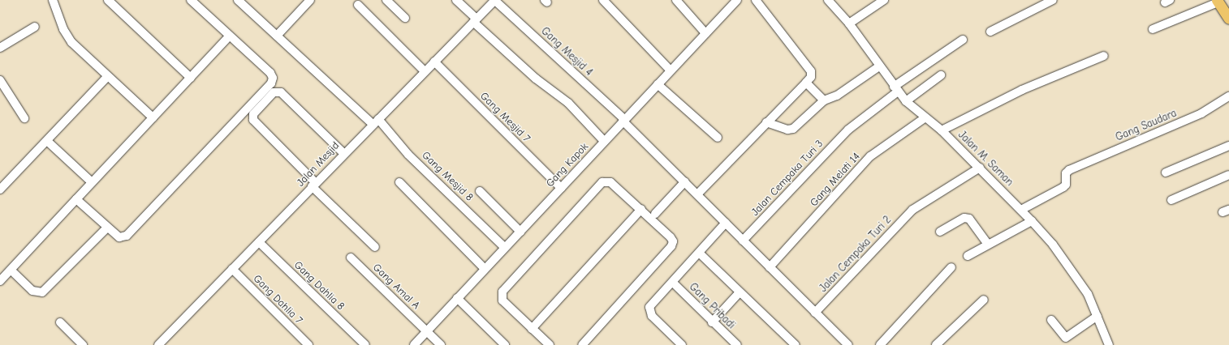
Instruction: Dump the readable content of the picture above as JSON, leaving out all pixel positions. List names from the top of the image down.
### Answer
{
  "streets": {
    "street": [
      "Gang Mesjid 4",
      "Gang Mesjid 7",
      "Gang Saudara",
      "Jalan M. Saman",
      "Jalan Mesjid",
      "Gang Kapok",
      "Gang Mesjid 8",
      "Jalan Cempaka Turi 3",
      "Gang Melati 14",
      "Jalan Cempaka Turi 2",
      "Gang Dahlia 8",
      "Gang Amal A",
      "Gang Dahlia 7",
      "Gang Pribadi"
    ]
  },
  "crossings": [
    ["Gang Mesjid 4", "Jalan Mesjid"],
    ["Gang Mesjid 4", "Gang Kapok"],
    ["Gang Mesjid 4", "Jalan Cempaka Turi 3"],
    ["Gang Mesjid 4", "Gang Melati 14"],
    ["Gang Mesjid 4", "Jalan Cempaka Turi 2"],
    ["Gang Mesjid 7", "Jalan Mesjid"],
    ["Gang Mesjid 7", "Gang Kapok"],
    ["Gang Saudara", "Jalan M. Saman"],
    ["Jalan M. Saman", "Jalan Cempaka Turi 3"],
    ["Jalan M. Saman", "Gang Melati 14"],
    ["Jalan M. Saman", "Jalan Cempaka Turi 2"],
    ["Jalan Mesjid", "Gang Mesjid 8"],
    ["Jalan Mesjid", "Gang Dahlia 8"],
    ["Jalan Mesjid", "Gang Dahlia 7"],
    ["Gang Kapok", "Gang Mesjid 8"],
    ["Gang Kapok", "Gang Amal A"]
  ]
}
